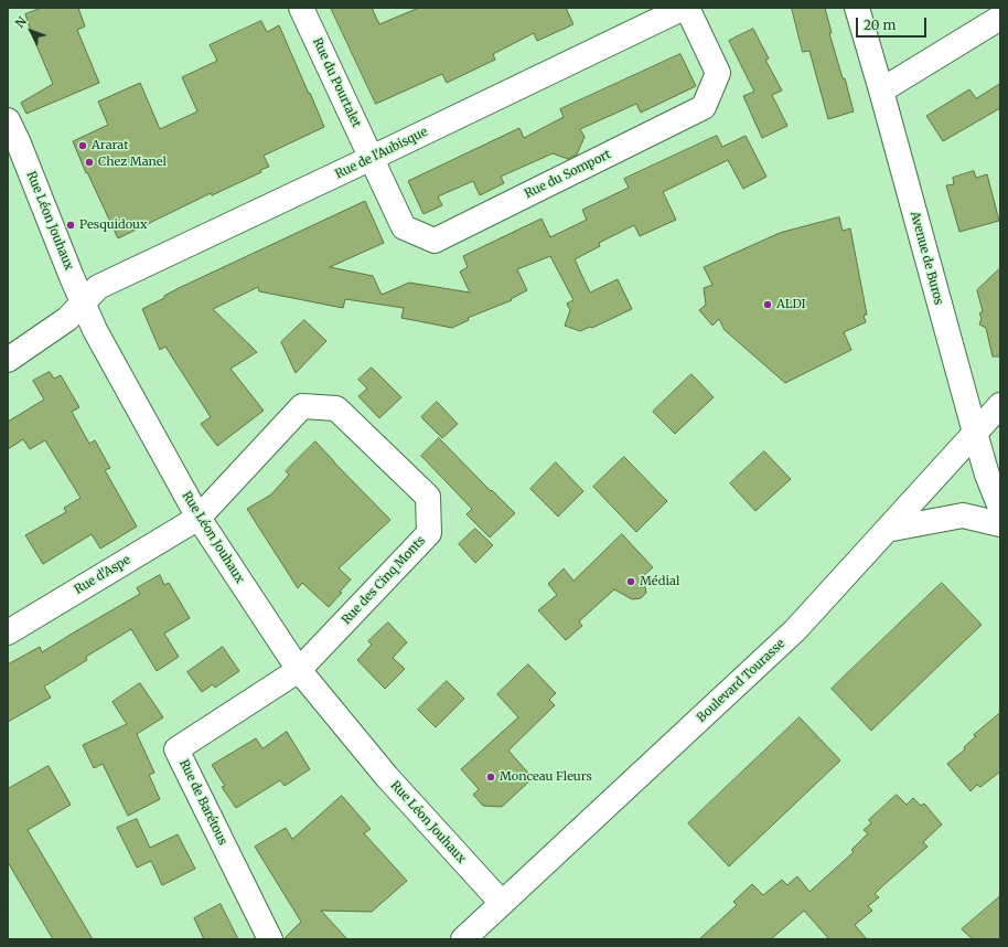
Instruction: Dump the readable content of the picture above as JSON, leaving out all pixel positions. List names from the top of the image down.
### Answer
{
  "streets": {
    "street": [
      "Rue du Pourtalet",
      "Rue de l'Aubisque",
      "Rue du Somport",
      "Rue Léon Jouhaux",
      "Avenue de Buros",
      "Rue d'Aspe",
      "Rue des Cinq Monts",
      "Boulevard Tourasse",
      "Rue de Barétous"
    ]
  },
  "crossings": [
    ["Rue du Pourtalet", "Rue de l'Aubisque"],
    ["Rue du Pourtalet", "Rue du Somport"],
    ["Rue de l'Aubisque", "Rue du Somport"],
    ["Rue de l'Aubisque", "Rue Léon Jouhaux"],
    ["Rue Léon Jouhaux", "Rue d'Aspe"],
    ["Rue Léon Jouhaux", "Rue des Cinq Monts"],
    ["Rue Léon Jouhaux", "Boulevard Tourasse"],
    ["Rue Léon Jouhaux", "Rue de Barétous"],
    ["Avenue de Buros", "Boulevard Tourasse"],
    ["Rue d'Aspe", "Rue des Cinq Monts"],
    ["Rue des Cinq Monts", "Rue de Barétous"]
  ],
  "places": [
    "Ararat",
    "Chez Manel",
    "Pesquidoux",
    "ALDI",
    "Médial",
    "Monceau Fleurs"
  ],
  "scale_bar": "20 m",
  "north": "top left"
}
